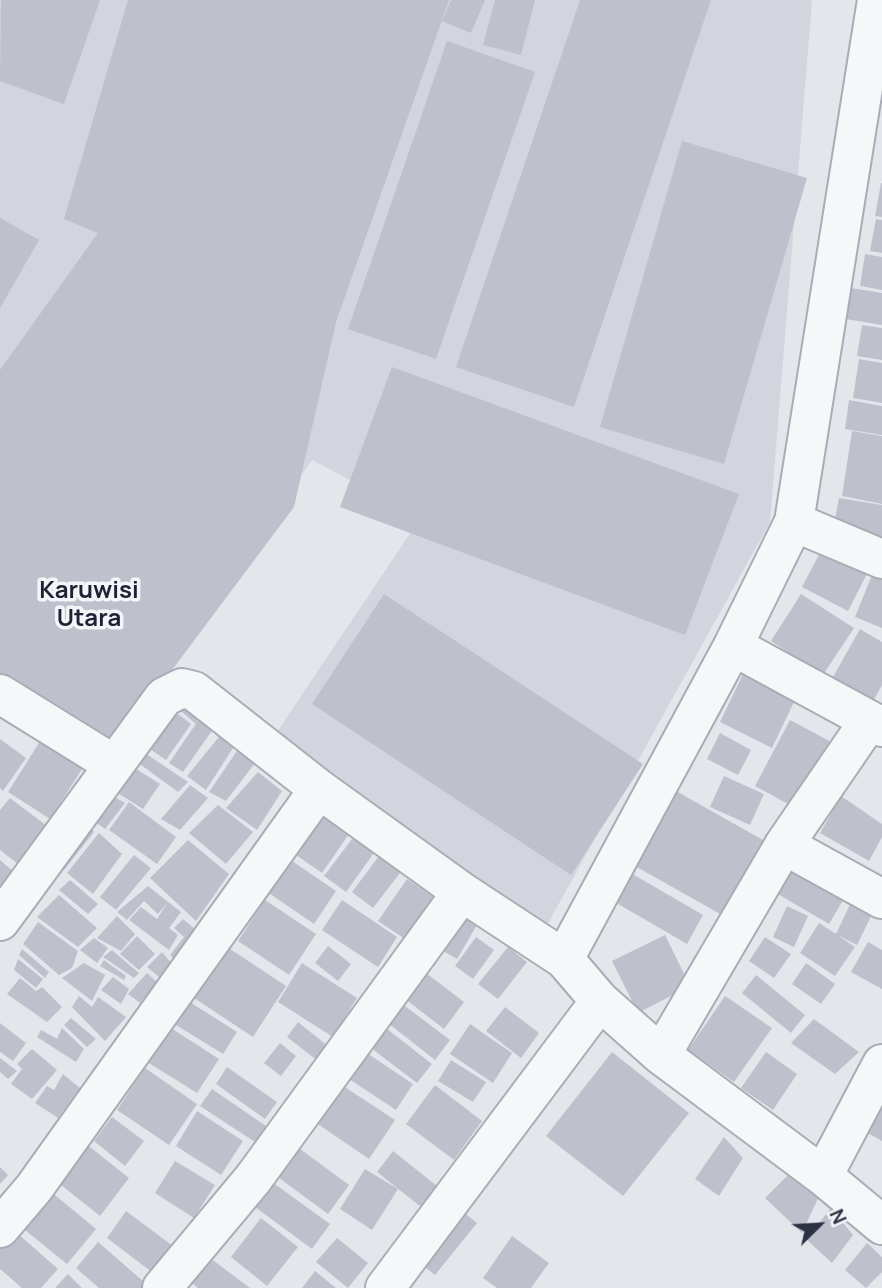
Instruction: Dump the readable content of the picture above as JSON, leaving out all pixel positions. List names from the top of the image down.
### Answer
{
  "districts": ["Karuwisi Utara"],
  "north": "top right"
}
